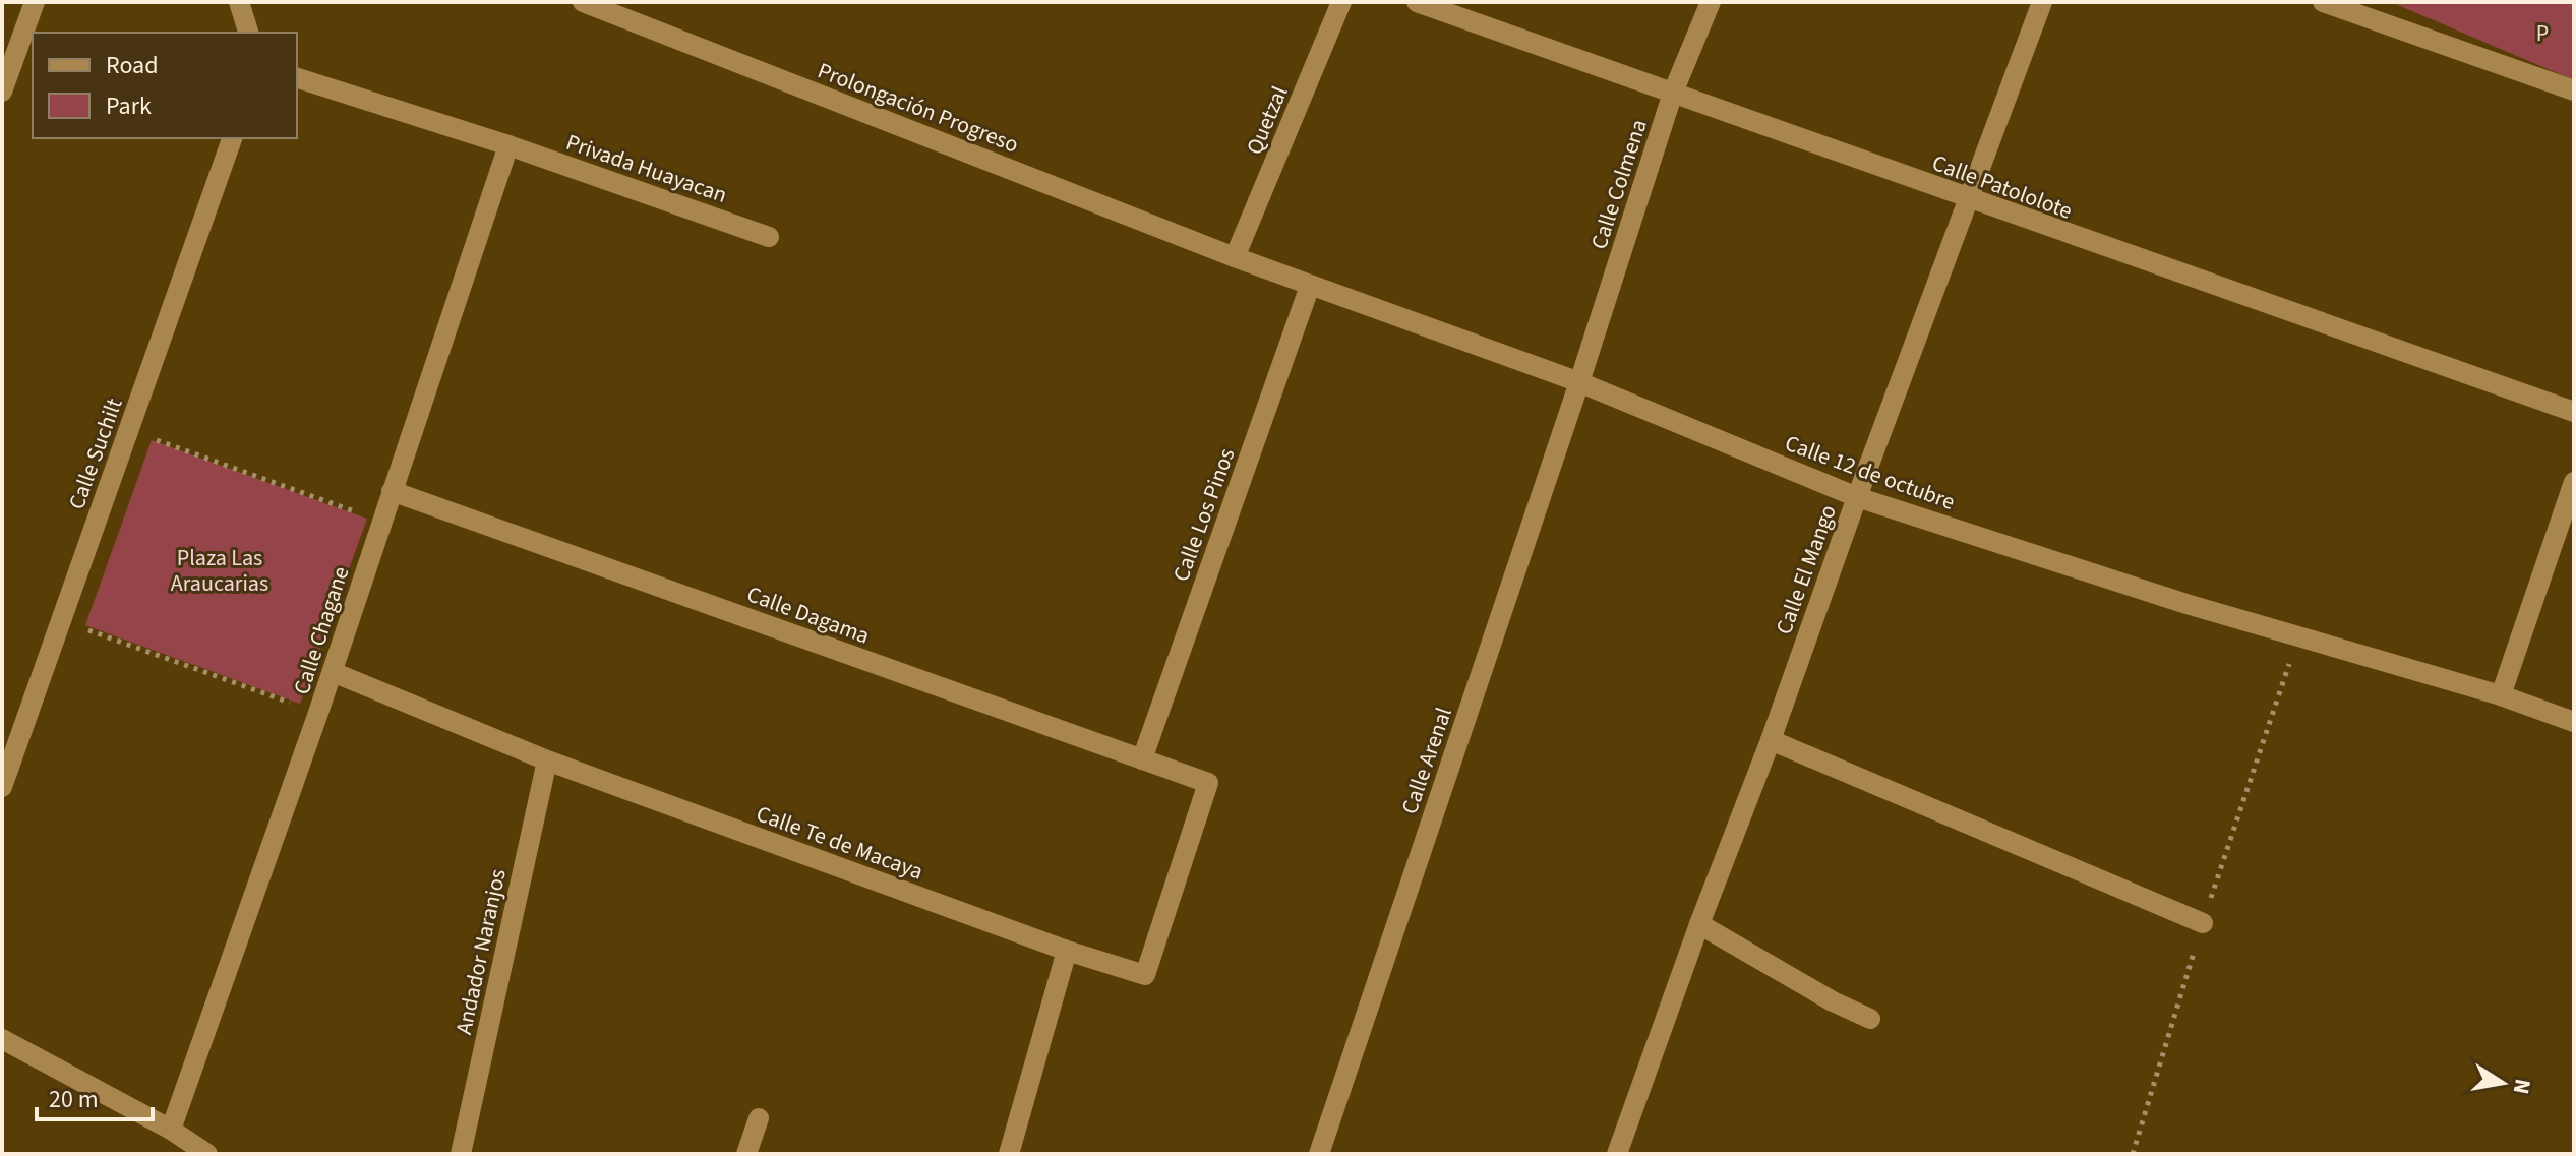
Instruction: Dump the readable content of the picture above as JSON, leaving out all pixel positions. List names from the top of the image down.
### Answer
{
  "streets": {
    "street": [
      "Prolongación Progreso",
      "Quetzal",
      "Privada Huayacan",
      "Calle Colmena",
      "Calle Patololote",
      "Calle Suchilt",
      "Calle 12 de octubre",
      "Calle Los Pinos",
      "Calle El Mango",
      "Calle Dagama",
      "Calle Chagane",
      "Calle Arenal",
      "Calle Te de Macaya",
      "Andador Naranjos"
    ]
  },
  "crossings": [
    ["Prolongación Progreso", "Quetzal"],
    ["Prolongación Progreso", "Calle 12 de octubre"],
    ["Quetzal", "Calle 12 de octubre"],
    ["Privada Huayacan", "Calle Chagane"],
    ["Calle Colmena", "Calle Patololote"],
    ["Calle Colmena", "Calle 12 de octubre"],
    ["Calle Colmena", "Calle Arenal"],
    ["Calle Patololote", "Calle El Mango"],
    ["Calle 12 de octubre", "Calle Los Pinos"],
    ["Calle 12 de octubre", "Calle El Mango"],
    ["Calle 12 de octubre", "Calle Arenal"],
    ["Calle Los Pinos", "Calle Dagama"],
    ["Calle Dagama", "Calle Chagane"],
    ["Calle Dagama", "Calle Te de Macaya"],
    ["Calle Chagane", "Calle Te de Macaya"],
    ["Calle Te de Macaya", "Andador Naranjos"]
  ],
  "parks": ["P", "Plaza Las Araucarias"],
  "legend": ["Road", "Park"],
  "scale_bar": "20 m",
  "north": "right"
}
